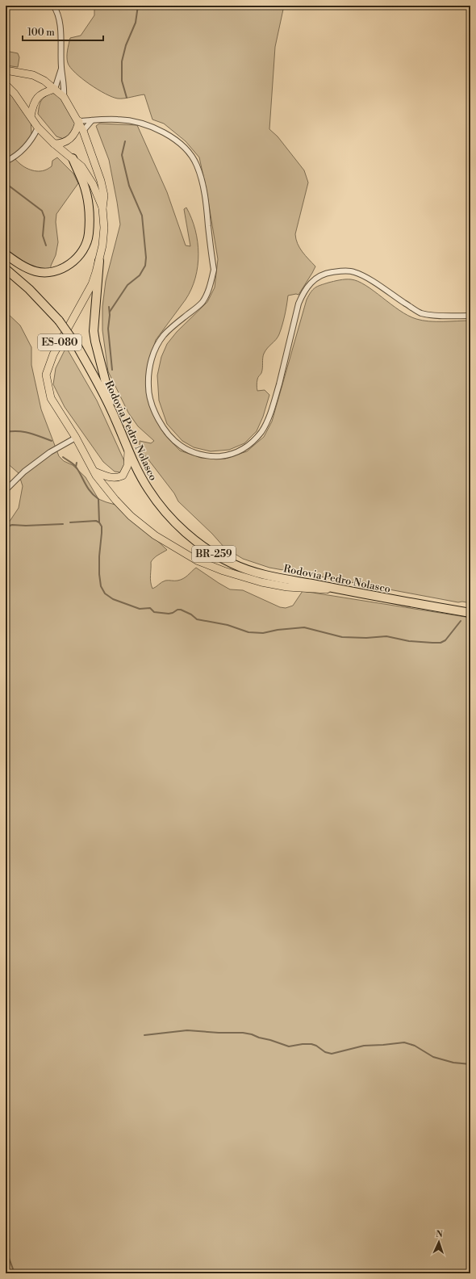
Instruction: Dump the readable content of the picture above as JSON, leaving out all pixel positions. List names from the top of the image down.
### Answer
{
  "streets": {
    "highway": ["ES-080", "Rodovia Pedro Nolasco", "BR-259"]
  },
  "crossings": [
    ["ES-080", "Rodovia Pedro Nolasco"]
  ],
  "scale_bar": "100 m",
  "north": "top"
}
